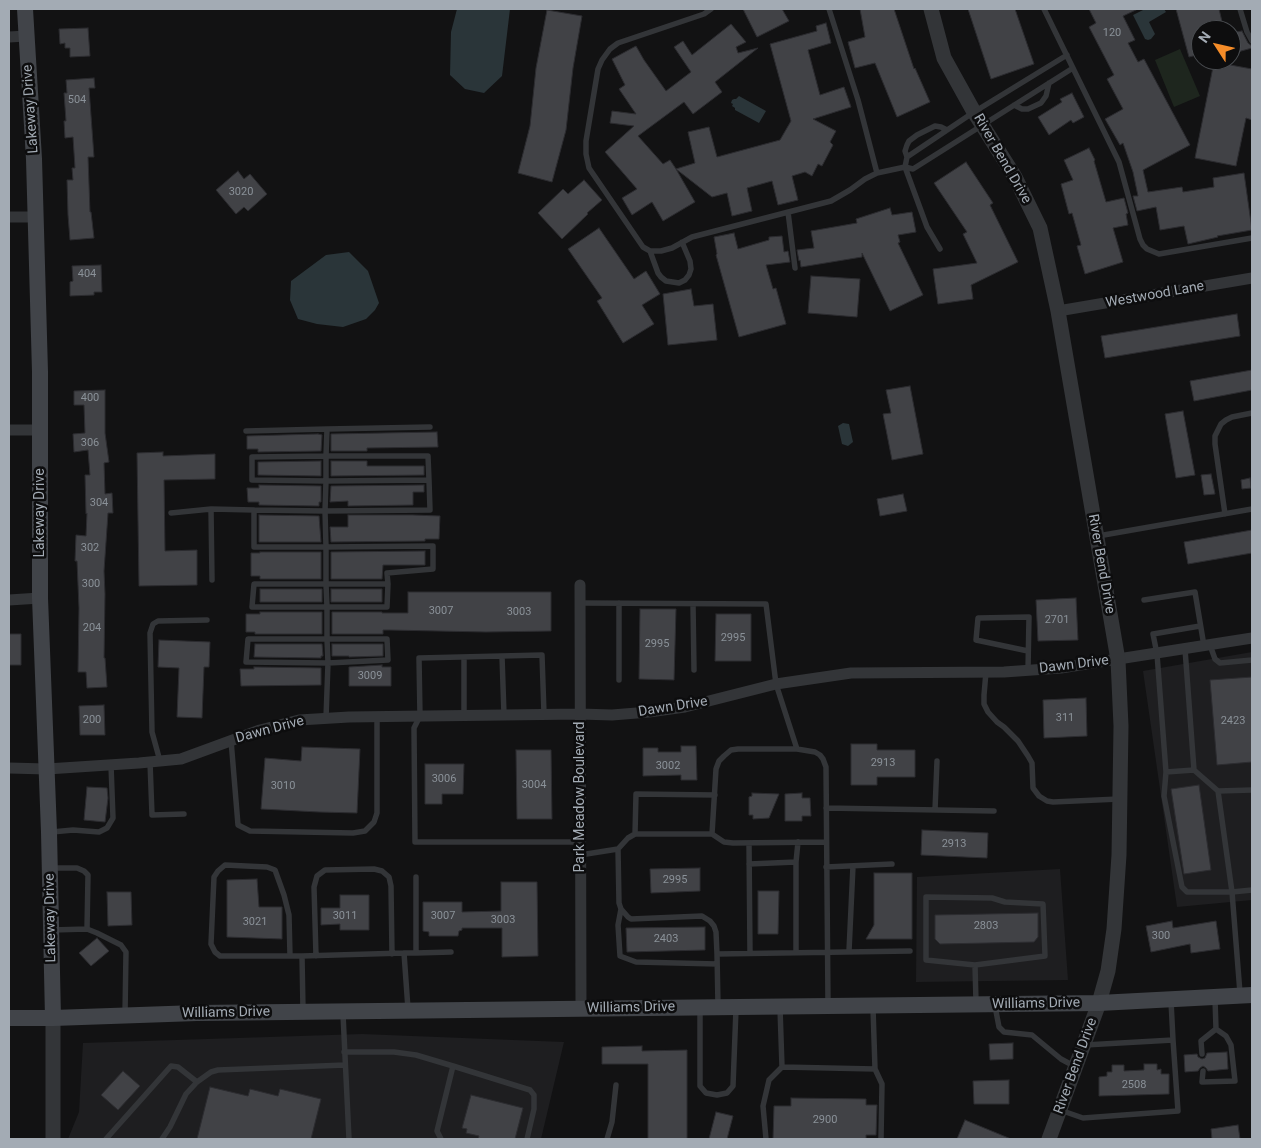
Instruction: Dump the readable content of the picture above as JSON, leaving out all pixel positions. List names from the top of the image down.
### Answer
{
  "streets": {
    "main road": ["Lakeway Drive", "Williams Drive"],
    "street": [
      "River Bend Drive",
      "Westwood Lane",
      "Dawn Drive",
      "Park Meadow Boulevard"
    ]
  },
  "crossings": [
    ["Lakeway Drive", "Dawn Drive"],
    ["Lakeway Drive", "Williams Drive"],
    ["River Bend Drive", "Westwood Lane"],
    ["River Bend Drive", "Dawn Drive"],
    ["River Bend Drive", "Williams Drive"],
    ["Dawn Drive", "Park Meadow Boulevard"],
    ["Park Meadow Boulevard", "Williams Drive"]
  ],
  "house_numbers": [
    "120",
    "504",
    "3020",
    "404",
    "400",
    "306",
    "304",
    "302",
    "300",
    "3007",
    "3003",
    "2701",
    "204",
    "2995",
    "2995",
    "3009",
    "311",
    "200",
    "2423",
    "2913",
    "3002",
    "3006",
    "3004",
    "3010",
    "2913",
    "2995",
    "3011",
    "3007",
    "3003",
    "3021",
    "2803",
    "300",
    "2403",
    "2508",
    "2900"
  ],
  "north": "top left"
}
